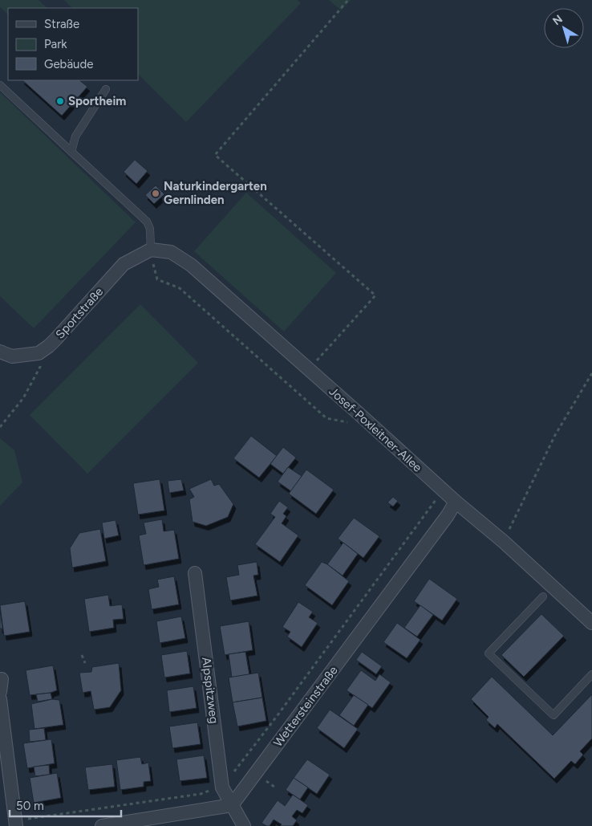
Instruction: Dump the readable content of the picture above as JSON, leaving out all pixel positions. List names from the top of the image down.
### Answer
{
  "streets": {
    "street": [
      "Sportstraße",
      "Josef-Poxleitner-Allee",
      "Alpspitzweg",
      "Wettersteinstraße"
    ]
  },
  "crossings": [
    ["Sportstraße", "Josef-Poxleitner-Allee"],
    ["Josef-Poxleitner-Allee", "Wettersteinstraße"],
    ["Alpspitzweg", "Wettersteinstraße"]
  ],
  "places": ["Sportheim", "Naturkindergarten Gernlinden"],
  "legend": ["Straße", "Park", "Gebäude"],
  "scale_bar": "50 m",
  "north": "top left"
}
